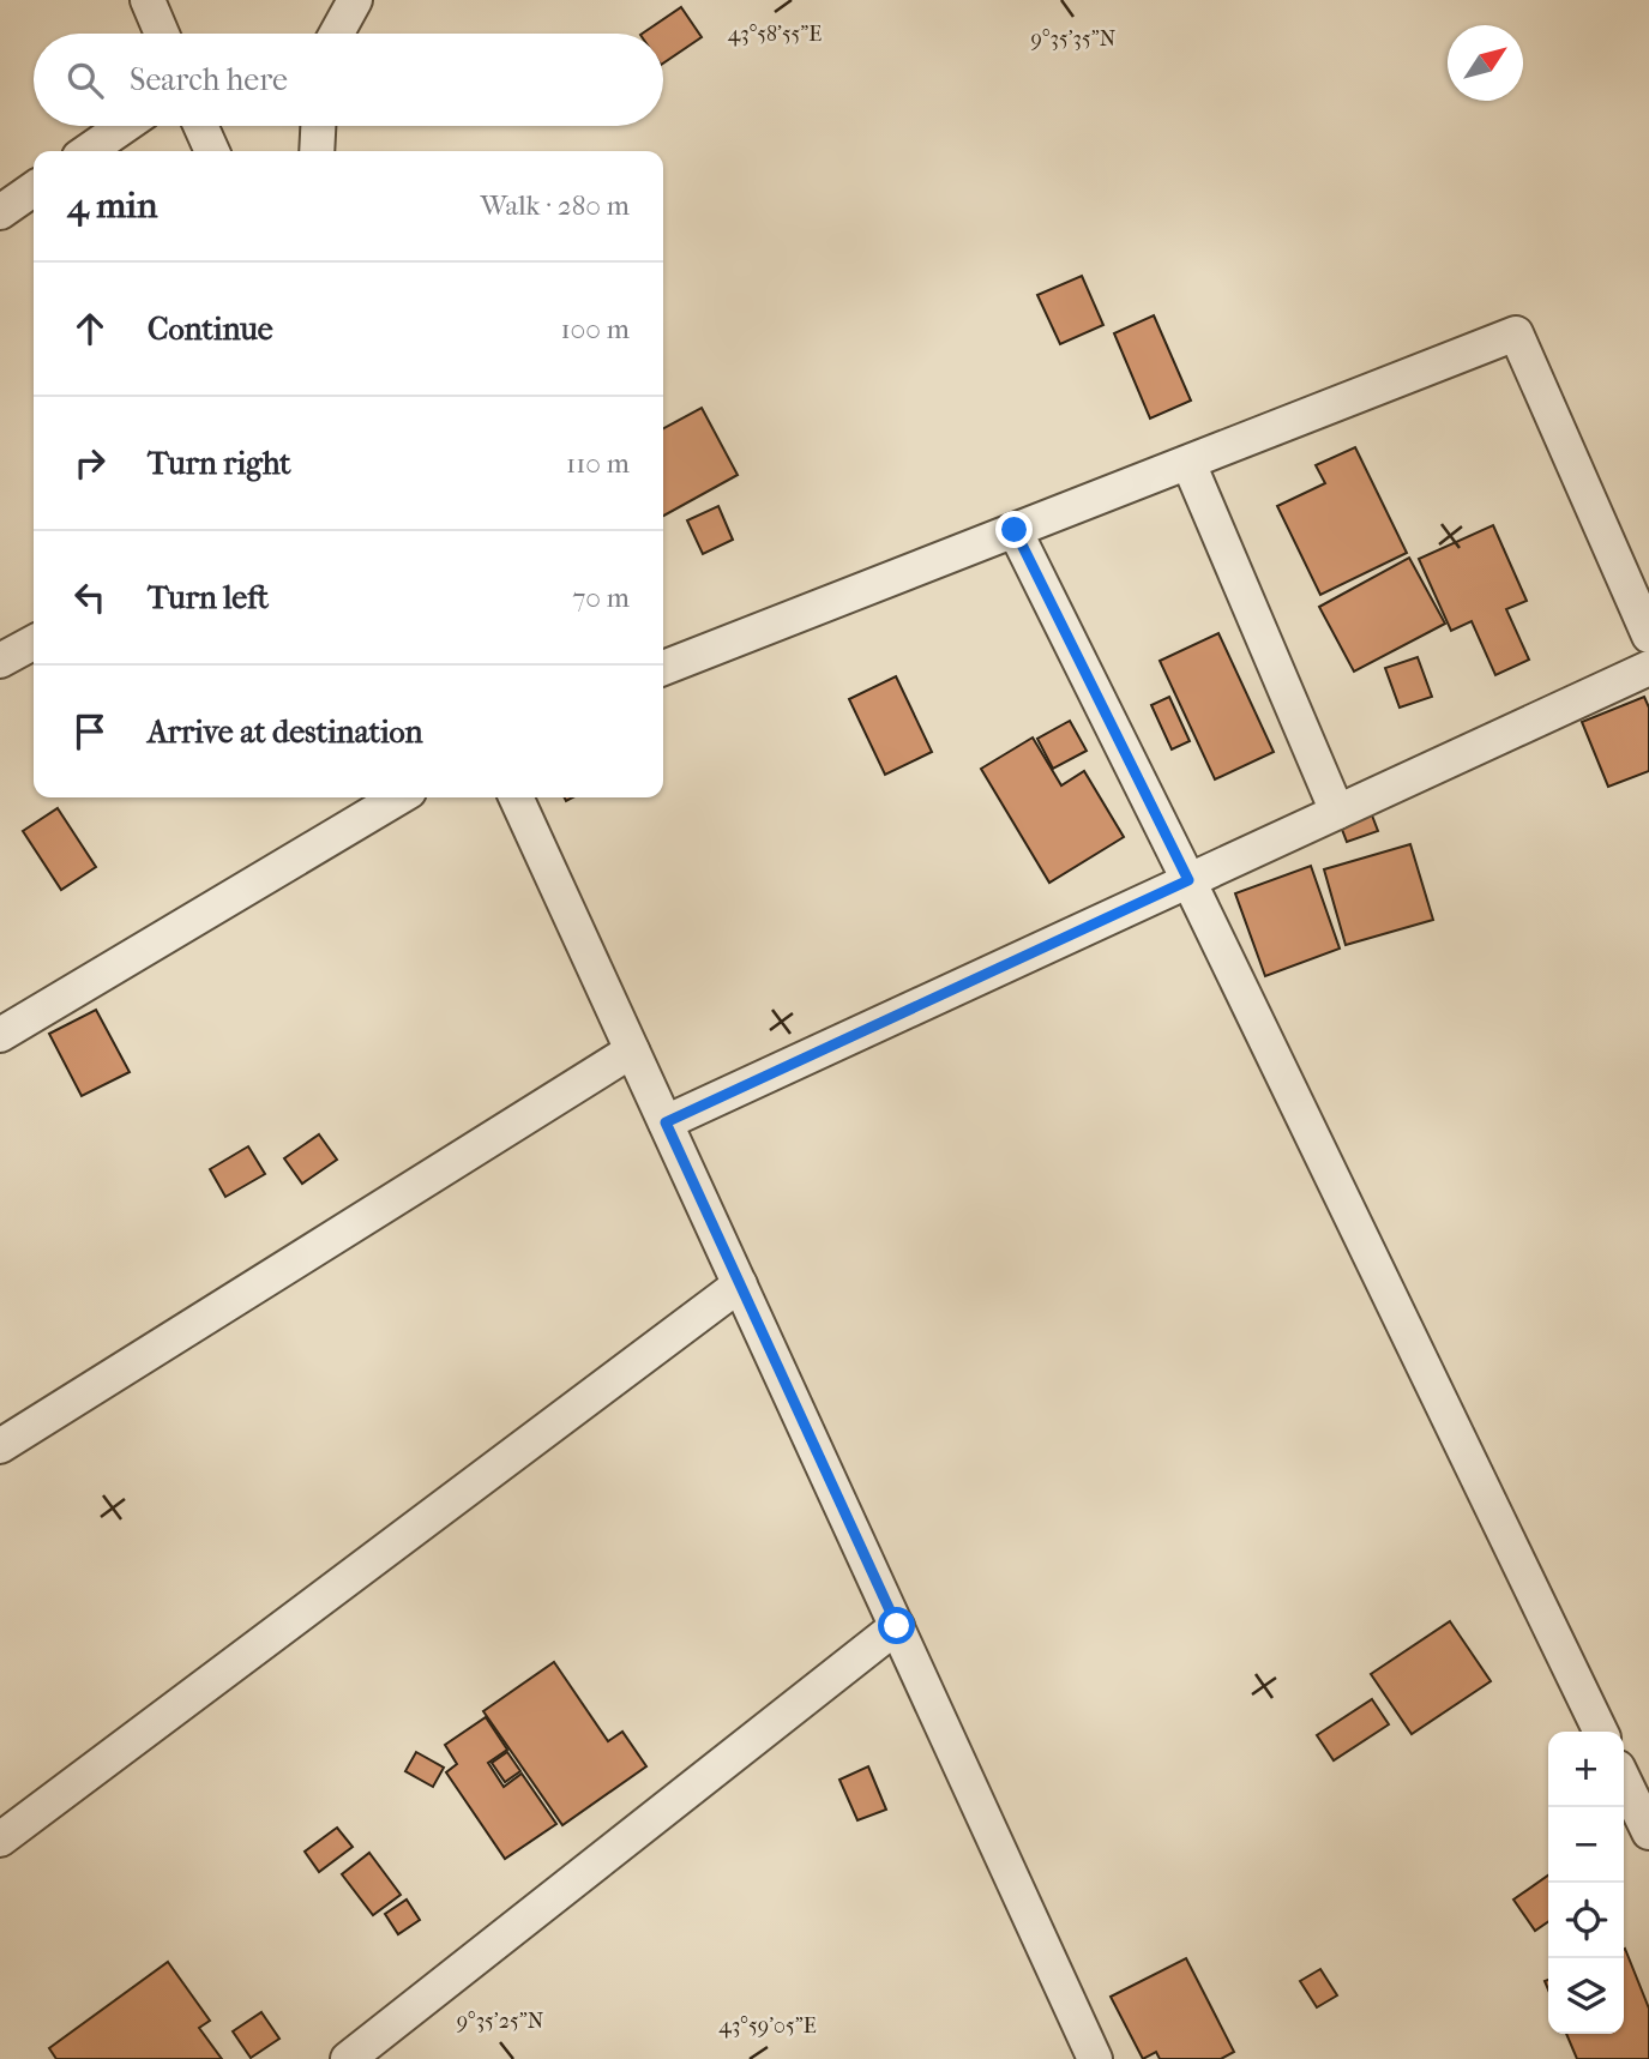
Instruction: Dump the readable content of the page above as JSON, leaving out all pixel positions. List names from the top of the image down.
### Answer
{
  "north": "top right",
  "page": {
    "search": "Search here",
    "heading": ["4 min", "Walk · 280 m"],
    "list": [
      ["Continue", "100 m"],
      ["Turn right", "110 m"],
      ["Turn left", "70 m"],
      "Arrive at destination"
    ],
    "map_buttons": ["+", "−"]
  },
  "coordinates": [
    "43°58'55\"E",
    "9°35'35\"N",
    "9°35'25\"N",
    "43°59'05\"E"
  ]
}
